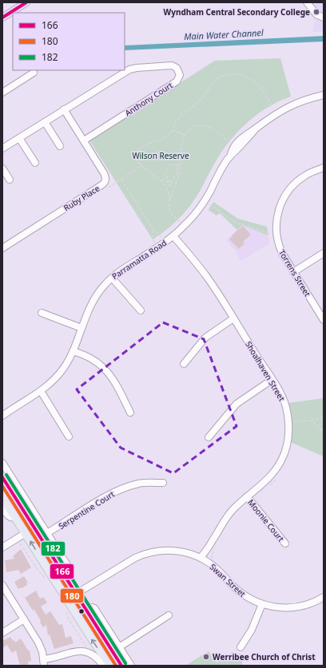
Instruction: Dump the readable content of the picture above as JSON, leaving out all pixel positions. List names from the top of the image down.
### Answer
{
  "streets": {
    "street": [
      "Anthony Court",
      "Ruby Place",
      "Parramatta Road",
      "Torrens Street",
      "Shoalhaven Street",
      "Serpentine Court",
      "Moonie Court",
      "Swan Street"
    ]
  },
  "crossings": [
    ["Anthony Court", "Ruby Place"],
    ["Parramatta Road", "Shoalhaven Street"],
    ["Shoalhaven Street", "Moonie Court"],
    ["Shoalhaven Street", "Swan Street"]
  ],
  "water": ["Main Water Channel"],
  "parks": ["Wilson Reserve"],
  "places": ["Wyndham Central Secondary College", "Werribee Church of Christ"],
  "lines": ["transit line 166", "transit line 182", "transit line 180"],
  "legend": ["166", "180", "182"]
}
